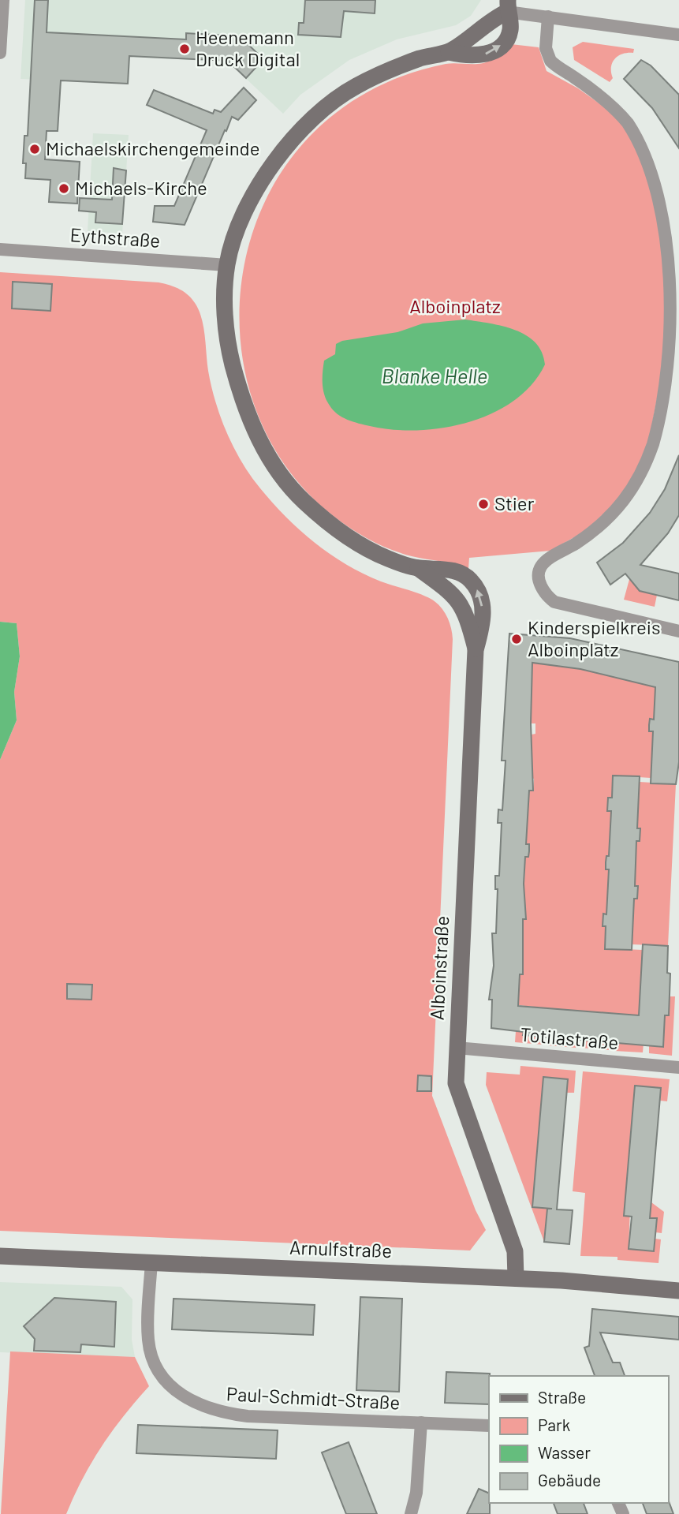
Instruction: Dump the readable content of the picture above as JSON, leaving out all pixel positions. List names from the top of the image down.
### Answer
{
  "streets": {
    "street": [
      "Eythstraße",
      "Alboinstraße",
      "Totilastraße",
      "Arnulfstraße",
      "Paul-Schmidt-Straße"
    ]
  },
  "crossings": [
    ["Eythstraße", "Alboinstraße"],
    ["Alboinstraße", "Totilastraße"],
    ["Alboinstraße", "Arnulfstraße"],
    ["Arnulfstraße", "Paul-Schmidt-Straße"]
  ],
  "water": ["Blanke Helle"],
  "parks": ["Alboinplatz"],
  "places": [
    "Heenemann Druck Digital",
    "Michaelskirchengemeinde",
    "Michaels-Kirche",
    "Stier",
    "Kinderspielkreis Alboinplatz"
  ],
  "legend": [
    "Straße",
    "Park",
    "Wasser",
    "Gebäude"
  ]
}
